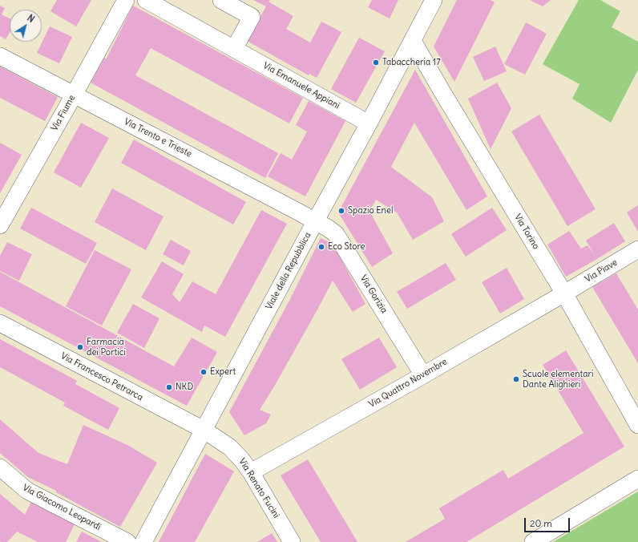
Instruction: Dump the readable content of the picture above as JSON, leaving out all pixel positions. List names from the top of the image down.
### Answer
{
  "streets": {
    "street": [
      "Via Emanuele Appiani",
      "Via Fiume",
      "Via Trento e Trieste",
      "Via Torino",
      "Viale della Repubblica",
      "Via Piave",
      "Via Gorizia",
      "Via Francesco Petrarca",
      "Via Quattro Novembre",
      "Via Renato Fucini",
      "Via Giacomo Leopardi"
    ]
  },
  "crossings": [
    ["Via Emanuele Appiani", "Viale della Repubblica"],
    ["Via Fiume", "Via Trento e Trieste"],
    ["Via Trento e Trieste", "Viale della Repubblica"],
    ["Via Trento e Trieste", "Via Gorizia"],
    ["Via Torino", "Viale della Repubblica"],
    ["Via Torino", "Via Piave"],
    ["Via Torino", "Via Quattro Novembre"],
    ["Viale della Repubblica", "Via Gorizia"],
    ["Viale della Repubblica", "Via Francesco Petrarca"],
    ["Viale della Repubblica", "Via Renato Fucini"],
    ["Via Piave", "Via Quattro Novembre"],
    ["Via Gorizia", "Via Quattro Novembre"],
    ["Via Francesco Petrarca", "Via Renato Fucini"],
    ["Via Quattro Novembre", "Via Renato Fucini"]
  ],
  "places": [
    "Tabaccheria 17",
    "Spazio Enel",
    "Eco Store",
    "Farmacia dei Portici",
    "Expert",
    "Scuole elementari Dante Alighieri",
    "NKD"
  ],
  "scale_bar": "20 m",
  "north": "top right"
}
